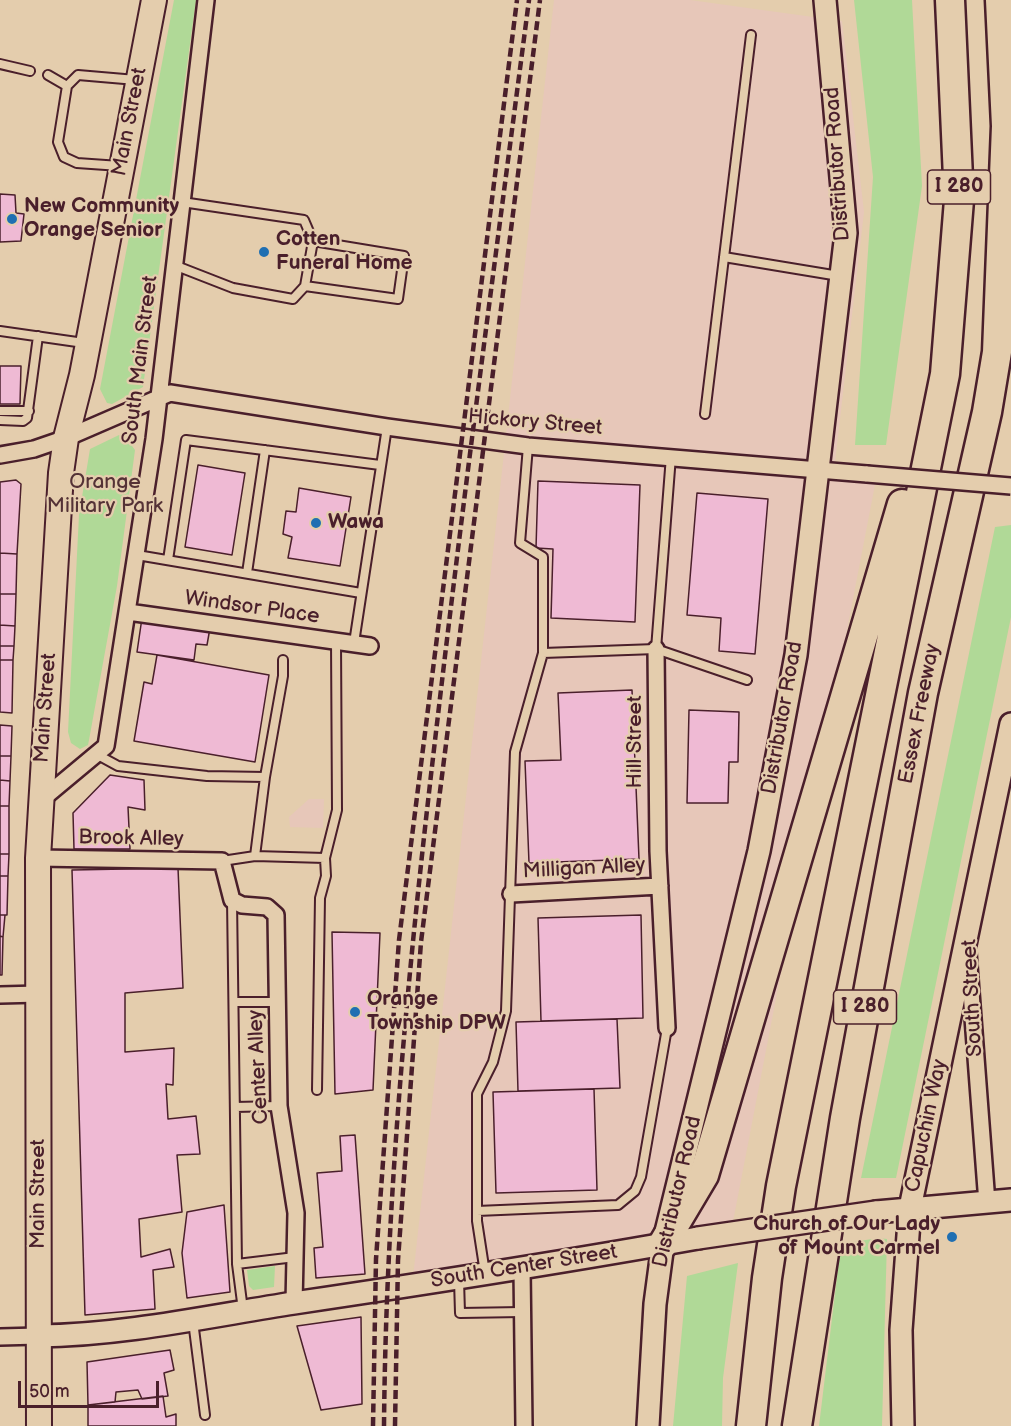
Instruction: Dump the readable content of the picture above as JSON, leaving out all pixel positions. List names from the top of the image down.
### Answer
{
  "streets": {
    "highway": ["I 280", "Essex Freeway"],
    "main road": [
      "Main Street",
      "Distributor Road",
      "South Street",
      "Capuchin Way",
      "South Center Street"
    ],
    "street": [
      "South Main Street",
      "Hickory Street",
      "Windsor Place",
      "Hill Street",
      "Brook Alley",
      "Milligan Alley",
      "Center Alley"
    ]
  },
  "crossings": [
    ["Main Street", "South Main Street"],
    ["Main Street", "Hickory Street"],
    ["Main Street", "Brook Alley"],
    ["Main Street", "South Center Street"],
    ["Distributor Road", "Hickory Street"],
    ["Distributor Road", "South Center Street"],
    ["South Main Street", "Hickory Street"],
    ["South Main Street", "Windsor Place"],
    ["Hickory Street", "Hill Street"],
    ["Hill Street", "Milligan Alley"],
    ["South Street", "Capuchin Way"],
    ["South Street", "South Center Street"],
    ["Center Alley", "South Center Street"],
    ["Capuchin Way", "South Center Street"]
  ],
  "parks": ["Orange Military Park"],
  "places": [
    "New Community Orange Senior",
    "Cotten Funeral Home",
    "Wawa",
    "Orange Township DPW",
    "Church of Our Lady of Mount Carmel"
  ],
  "scale_bar": "50 m"
}
